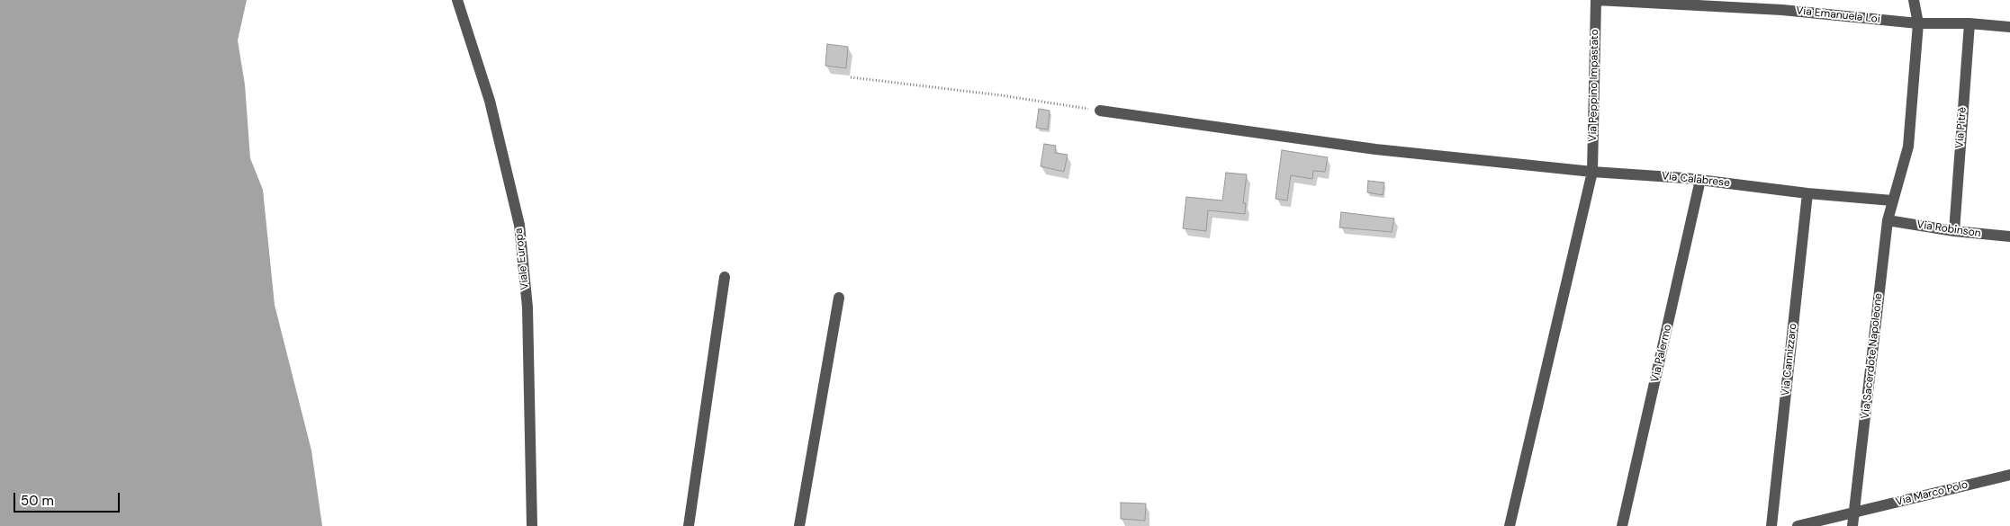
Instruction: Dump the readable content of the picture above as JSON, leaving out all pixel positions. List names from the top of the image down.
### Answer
{
  "streets": {
    "street": [
      "Via Emanuela Loi",
      "Via Peppino Impastato",
      "Via Pitrè",
      "Via Calabrese",
      "Via Robinson",
      "Viale Europa",
      "Via Palermo",
      "Via Sacerdote Napoleone",
      "Via Cannizzaro",
      "Via Marco Polo"
    ]
  },
  "crossings": [
    ["Via Emanuela Loi", "Via Peppino Impastato"],
    ["Via Peppino Impastato", "Via Calabrese"],
    ["Via Pitrè", "Via Robinson"],
    ["Via Calabrese", "Via Palermo"],
    ["Via Calabrese", "Via Sacerdote Napoleone"],
    ["Via Calabrese", "Via Cannizzaro"],
    ["Via Robinson", "Via Sacerdote Napoleone"],
    ["Via Sacerdote Napoleone", "Via Marco Polo"]
  ],
  "scale_bar": "50 m"
}
